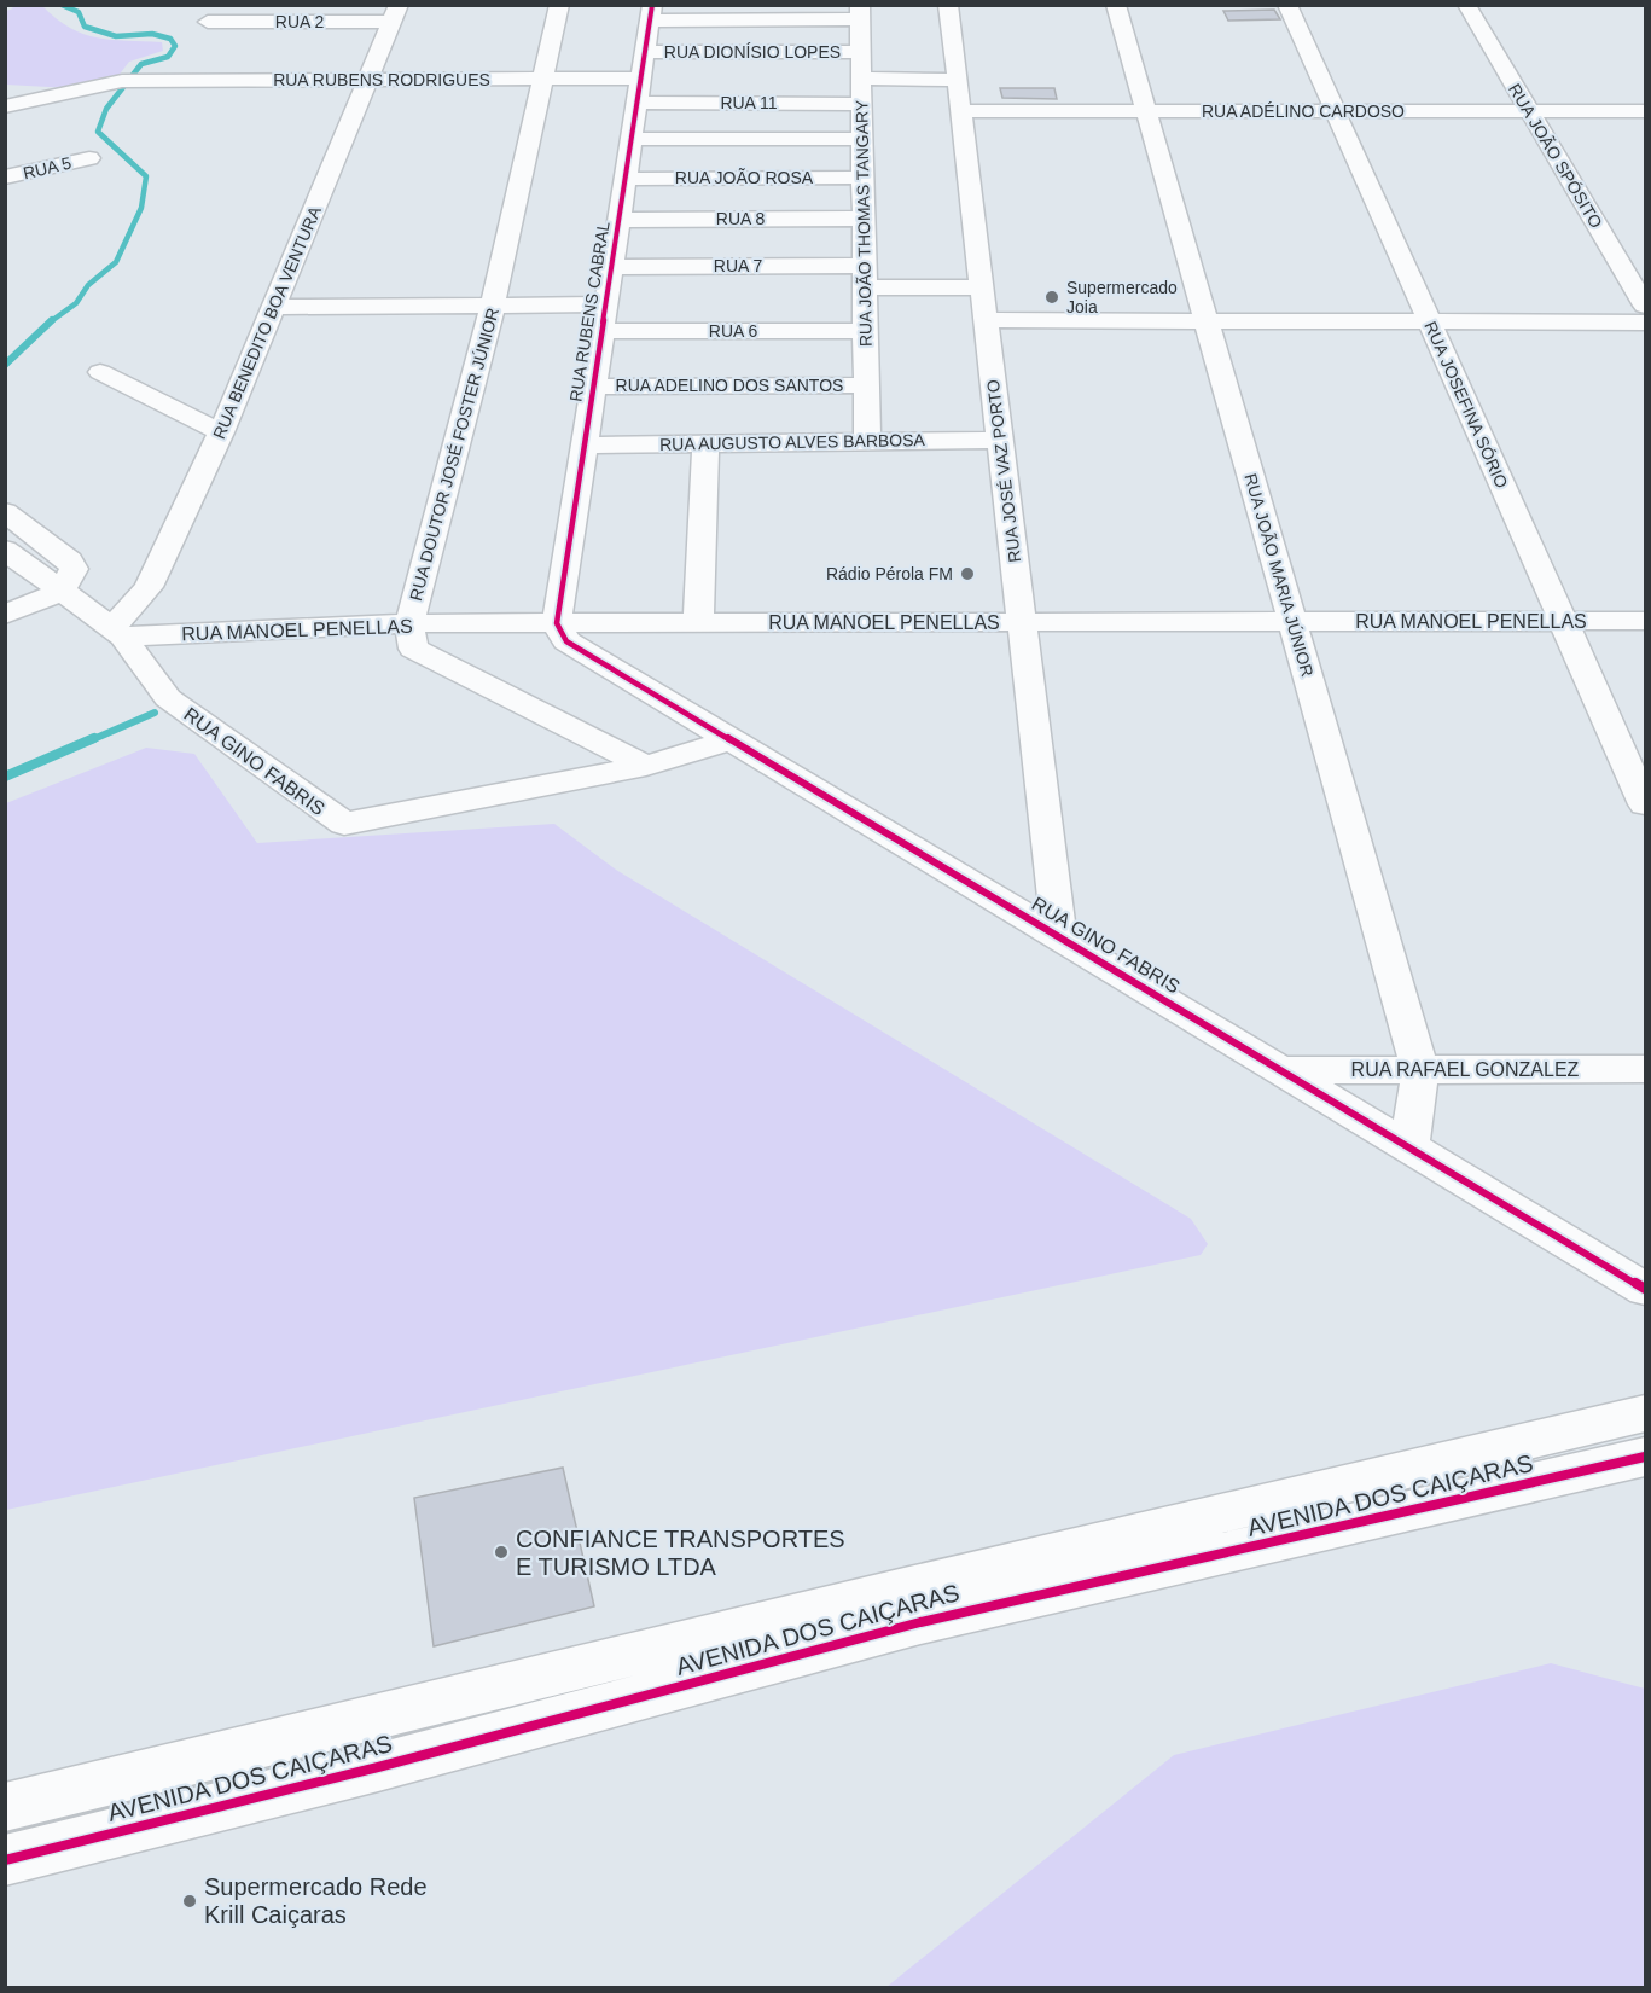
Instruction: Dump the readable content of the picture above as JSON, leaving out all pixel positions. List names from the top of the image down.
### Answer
{
  "streets": {
    "street": [
      "RUA 2",
      "RUA DIONÍSIO LOPES",
      "RUA RUBENS RODRIGUES",
      "RUA 11",
      "RUA ADÉLINO CARDOSO",
      "RUA JOÃO SPÓSITO",
      "RUA 5",
      "RUA JOÃO ROSA",
      "RUA 8",
      "RUA JOÃO THOMAS TANGARY",
      "RUA 7",
      "RUA RUBENS CABRAL",
      "RUA BENEDITO BOA VENTURA",
      "RUA 6",
      "RUA ADELINO DOS SANTOS",
      "RUA JOSEFINA SÓRIO",
      "RUA AUGUSTO ALVES BARBOSA",
      "RUA DOUTOR JOSÉ FOSTER JÚNIOR",
      "RUA JOSÉ VAZ PORTO",
      "RUA JOÃO MARIA JÚNIOR",
      "RUA MANOEL PENELLAS",
      "RUA GINO FABRIS",
      "RUA RAFAEL GONZALEZ",
      "AVENIDA DOS CAIÇARAS"
    ]
  },
  "crossings": [
    ["RUA 2", "RUA BENEDITO BOA VENTURA"],
    ["RUA DIONÍSIO LOPES", "RUA JOÃO THOMAS TANGARY"],
    ["RUA DIONÍSIO LOPES", "RUA RUBENS CABRAL"],
    ["RUA RUBENS RODRIGUES", "RUA 11"],
    ["RUA RUBENS RODRIGUES", "RUA RUBENS CABRAL"],
    ["RUA RUBENS RODRIGUES", "RUA BENEDITO BOA VENTURA"],
    ["RUA RUBENS RODRIGUES", "RUA DOUTOR JOSÉ FOSTER JÚNIOR"],
    ["RUA 11", "RUA JOÃO THOMAS TANGARY"],
    ["RUA 11", "RUA RUBENS CABRAL"],
    ["RUA ADÉLINO CARDOSO", "RUA JOÃO SPÓSITO"],
    ["RUA ADÉLINO CARDOSO", "RUA JOSEFINA SÓRIO"],
    ["RUA ADÉLINO CARDOSO", "RUA JOSÉ VAZ PORTO"],
    ["RUA ADÉLINO CARDOSO", "RUA JOÃO MARIA JÚNIOR"],
    ["RUA JOÃO ROSA", "RUA JOÃO THOMAS TANGARY"],
    ["RUA JOÃO ROSA", "RUA RUBENS CABRAL"],
    ["RUA 8", "RUA JOÃO THOMAS TANGARY"],
    ["RUA 8", "RUA RUBENS CABRAL"],
    ["RUA JOÃO THOMAS TANGARY", "RUA 7"],
    ["RUA JOÃO THOMAS TANGARY", "RUA 6"],
    ["RUA JOÃO THOMAS TANGARY", "RUA ADELINO DOS SANTOS"],
    ["RUA JOÃO THOMAS TANGARY", "RUA AUGUSTO ALVES BARBOSA"],
    ["RUA 7", "RUA RUBENS CABRAL"],
    ["RUA 7", "RUA JOSÉ VAZ PORTO"],
    ["RUA RUBENS CABRAL", "RUA 6"],
    ["RUA RUBENS CABRAL", "RUA ADELINO DOS SANTOS"],
    ["RUA RUBENS CABRAL", "RUA AUGUSTO ALVES BARBOSA"],
    ["RUA RUBENS CABRAL", "RUA MANOEL PENELLAS"],
    ["RUA RUBENS CABRAL", "RUA GINO FABRIS"],
    ["RUA BENEDITO BOA VENTURA", "RUA MANOEL PENELLAS"],
    ["RUA BENEDITO BOA VENTURA", "RUA GINO FABRIS"],
    ["RUA JOSEFINA SÓRIO", "RUA MANOEL PENELLAS"],
    ["RUA AUGUSTO ALVES BARBOSA", "RUA JOSÉ VAZ PORTO"],
    ["RUA DOUTOR JOSÉ FOSTER JÚNIOR", "RUA MANOEL PENELLAS"],
    ["RUA DOUTOR JOSÉ FOSTER JÚNIOR", "RUA GINO FABRIS"],
    ["RUA JOSÉ VAZ PORTO", "RUA MANOEL PENELLAS"],
    ["RUA JOSÉ VAZ PORTO", "RUA GINO FABRIS"],
    ["RUA JOÃO MARIA JÚNIOR", "RUA MANOEL PENELLAS"],
    ["RUA JOÃO MARIA JÚNIOR", "RUA GINO FABRIS"],
    ["RUA JOÃO MARIA JÚNIOR", "RUA RAFAEL GONZALEZ"],
    ["RUA MANOEL PENELLAS", "RUA GINO FABRIS"],
    ["RUA GINO FABRIS", "RUA RAFAEL GONZALEZ"]
  ],
  "places": [
    "Supermercado Joia",
    "Rádio Pérola FM",
    "CONFIANCE TRANSPORTES E TURISMO LTDA",
    "Supermercado Rede Krill Caiçaras"
  ]
}
